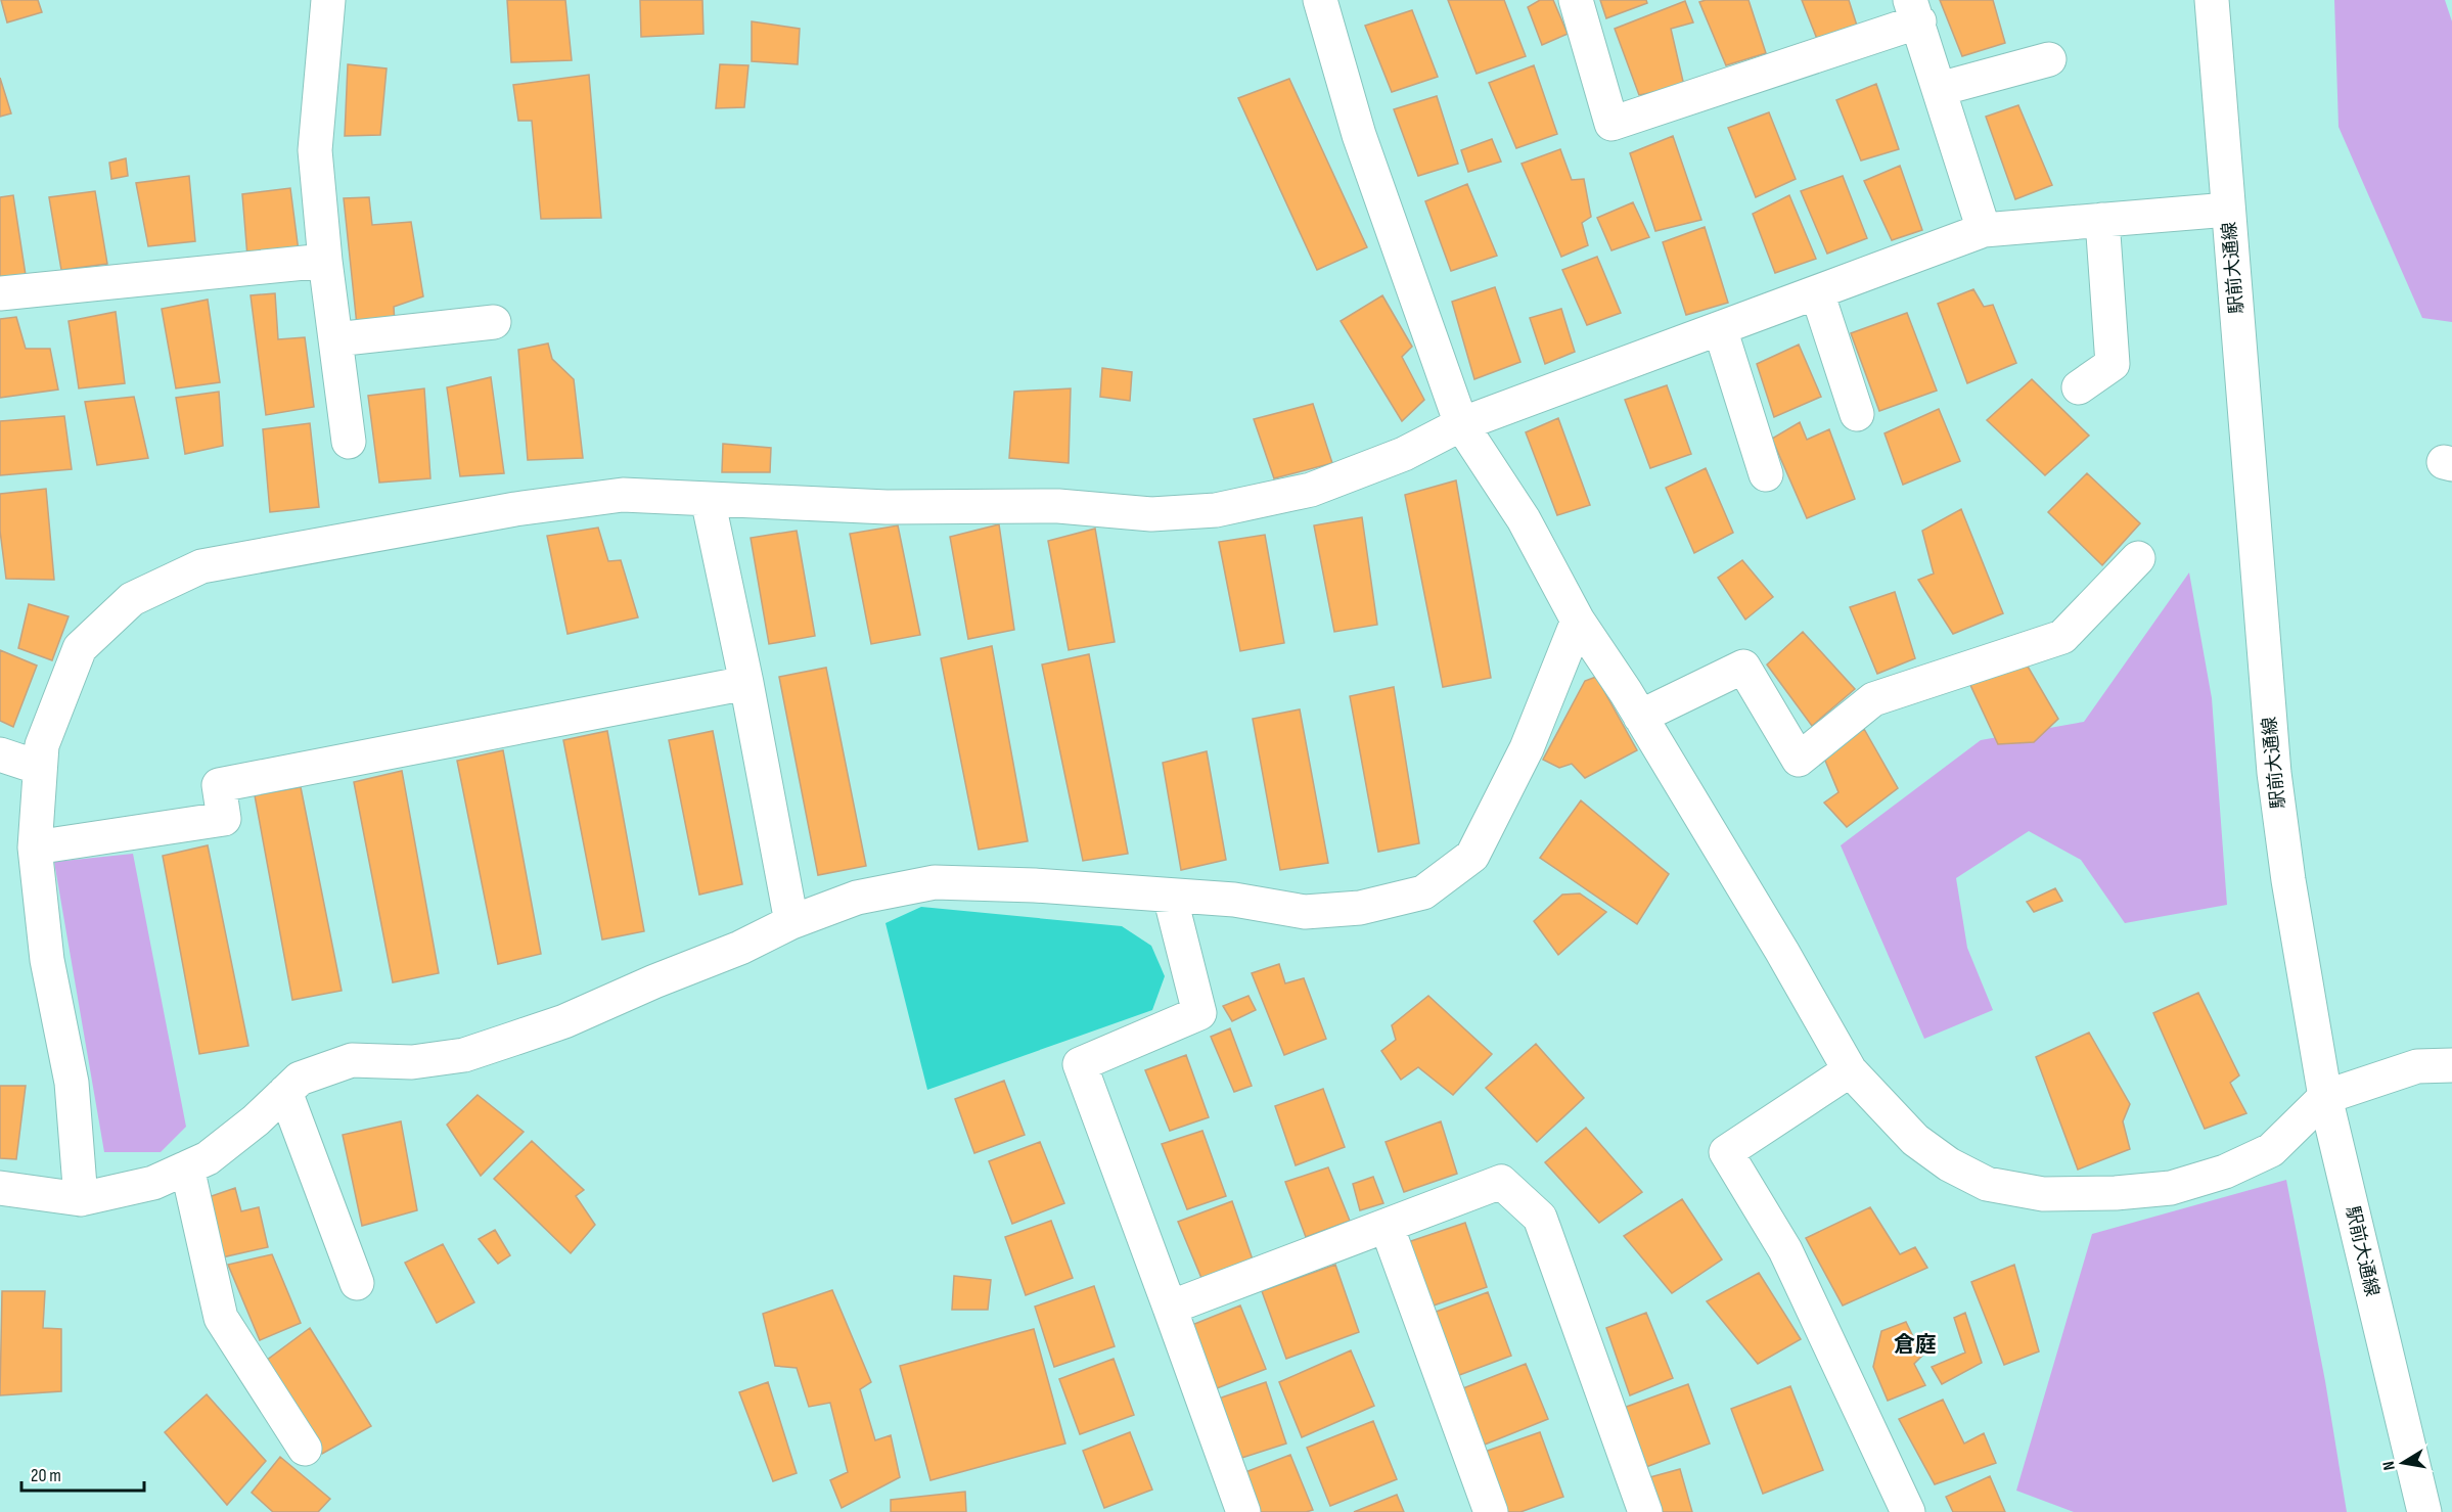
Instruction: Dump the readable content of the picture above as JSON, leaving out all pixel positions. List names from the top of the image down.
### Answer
{
  "streets": {
    "street": ["駅前大通線"]
  },
  "districts": ["倉庭"],
  "scale_bar": "20 m",
  "north": "left"
}
